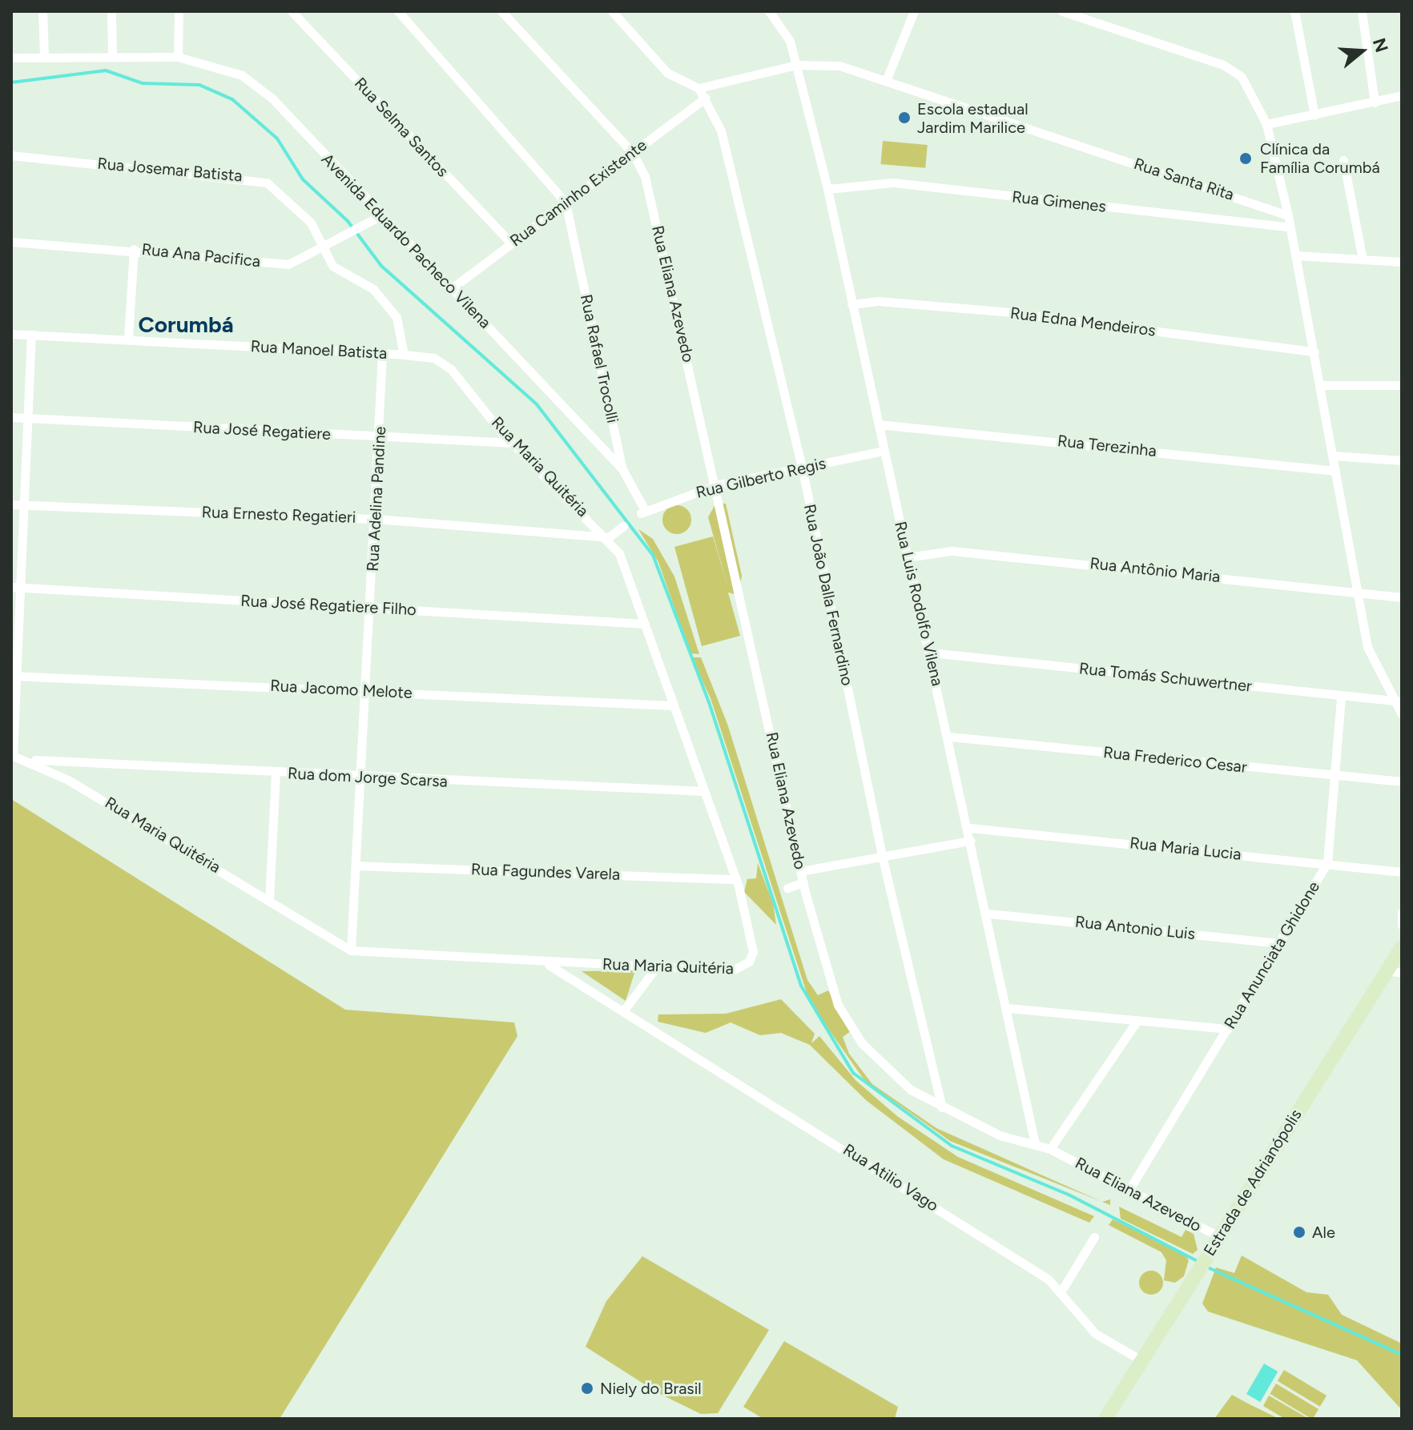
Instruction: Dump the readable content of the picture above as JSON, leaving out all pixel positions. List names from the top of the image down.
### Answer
{
  "streets": {
    "main road": ["Estrada de Adrianópolis"],
    "street": [
      "Rua Selma Santos",
      "Rua Josemar Batista",
      "Rua Santa Rita",
      "Rua Caminho Existente",
      "Rua Gimenes",
      "Avenida Eduardo Pacheco Vilena",
      "Rua Ana Pacifica",
      "Rua Eliana Azevedo",
      "Rua Edna Mendeiros",
      "Rua Manoel Batista",
      "Rua Rafael Trocolli",
      "Rua José Regatiere",
      "Rua Terezinha",
      "Rua Maria Quitéria",
      "Rua Gilberto Regis",
      "Rua Adelina Pandine",
      "Rua Ernesto Regatieri",
      "Rua Antônio Maria",
      "Rua João Dalla Fernardino",
      "Rua Luis Rodolfo Vilena",
      "Rua José Regatiere Filho",
      "Rua Tomás Schuwertner",
      "Rua Jacomo Melote",
      "Rua Frederico Cesar",
      "Rua dom Jorge Scarsa",
      "Rua Maria Lucia",
      "Rua Fagundes Varela",
      "Rua Antonio Luis",
      "Rua Anunciata Ghidone",
      "Rua Atilio Vago"
    ]
  },
  "crossings": [
    ["Rua Selma Santos", "Rua Caminho Existente"],
    ["Rua Josemar Batista", "Rua Ana Pacifica"],
    ["Rua Josemar Batista", "Rua Manoel Batista"],
    ["Rua Santa Rita", "Rua João Dalla Fernardino"],
    ["Rua Santa Rita", "Rua Luis Rodolfo Vilena"],
    ["Rua Caminho Existente", "Avenida Eduardo Pacheco Vilena"],
    ["Rua Caminho Existente", "Rua Eliana Azevedo"],
    ["Rua Caminho Existente", "Rua Rafael Trocolli"],
    ["Rua Caminho Existente", "Rua João Dalla Fernardino"],
    ["Rua Gimenes", "Rua Luis Rodolfo Vilena"],
    ["Avenida Eduardo Pacheco Vilena", "Rua Ana Pacifica"],
    ["Avenida Eduardo Pacheco Vilena", "Rua Rafael Trocolli"],
    ["Rua Eliana Azevedo", "Rua Gilberto Regis"],
    ["Rua Eliana Azevedo", "Rua João Dalla Fernardino"],
    ["Rua Eliana Azevedo", "Rua Luis Rodolfo Vilena"],
    ["Rua Eliana Azevedo", "Rua Anunciata Ghidone"],
    ["Rua Eliana Azevedo", "Estrada de Adrianópolis"],
    ["Rua Edna Mendeiros", "Rua Luis Rodolfo Vilena"],
    ["Rua Manoel Batista", "Rua Maria Quitéria"],
    ["Rua Manoel Batista", "Rua Adelina Pandine"],
    ["Rua Rafael Trocolli", "Rua Gilberto Regis"],
    ["Rua José Regatiere", "Rua Maria Quitéria"],
    ["Rua José Regatiere", "Rua Adelina Pandine"],
    ["Rua Terezinha", "Rua Luis Rodolfo Vilena"],
    ["Rua Maria Quitéria", "Rua Adelina Pandine"],
    ["Rua Maria Quitéria", "Rua Ernesto Regatieri"],
    ["Rua Maria Quitéria", "Rua José Regatiere Filho"],
    ["Rua Maria Quitéria", "Rua Jacomo Melote"],
    ["Rua Maria Quitéria", "Rua dom Jorge Scarsa"],
    ["Rua Maria Quitéria", "Rua Fagundes Varela"],
    ["Rua Maria Quitéria", "Rua Atilio Vago"],
    ["Rua Gilberto Regis", "Rua João Dalla Fernardino"],
    ["Rua Gilberto Regis", "Rua Luis Rodolfo Vilena"],
    ["Rua Adelina Pandine", "Rua Ernesto Regatieri"],
    ["Rua Adelina Pandine", "Rua José Regatiere Filho"],
    ["Rua Adelina Pandine", "Rua Jacomo Melote"],
    ["Rua Adelina Pandine", "Rua dom Jorge Scarsa"],
    ["Rua Adelina Pandine", "Rua Fagundes Varela"],
    ["Rua Antônio Maria", "Rua Luis Rodolfo Vilena"],
    ["Rua Luis Rodolfo Vilena", "Rua Tomás Schuwertner"],
    ["Rua Luis Rodolfo Vilena", "Rua Frederico Cesar"],
    ["Rua Luis Rodolfo Vilena", "Rua Maria Lucia"],
    ["Rua Luis Rodolfo Vilena", "Rua Antonio Luis"],
    ["Rua Tomás Schuwertner", "Rua Anunciata Ghidone"],
    ["Rua Frederico Cesar", "Rua Anunciata Ghidone"],
    ["Rua Maria Lucia", "Rua Anunciata Ghidone"],
    ["Rua Antonio Luis", "Rua Anunciata Ghidone"],
    ["Rua Atilio Vago", "Estrada de Adrianópolis"]
  ],
  "districts": ["Corumbá"],
  "places": [
    "Escola estadual Jardim Marilice",
    "Clínica da Família Corumbá",
    "Ale",
    "Niely do Brasil"
  ],
  "north": "right"
}
